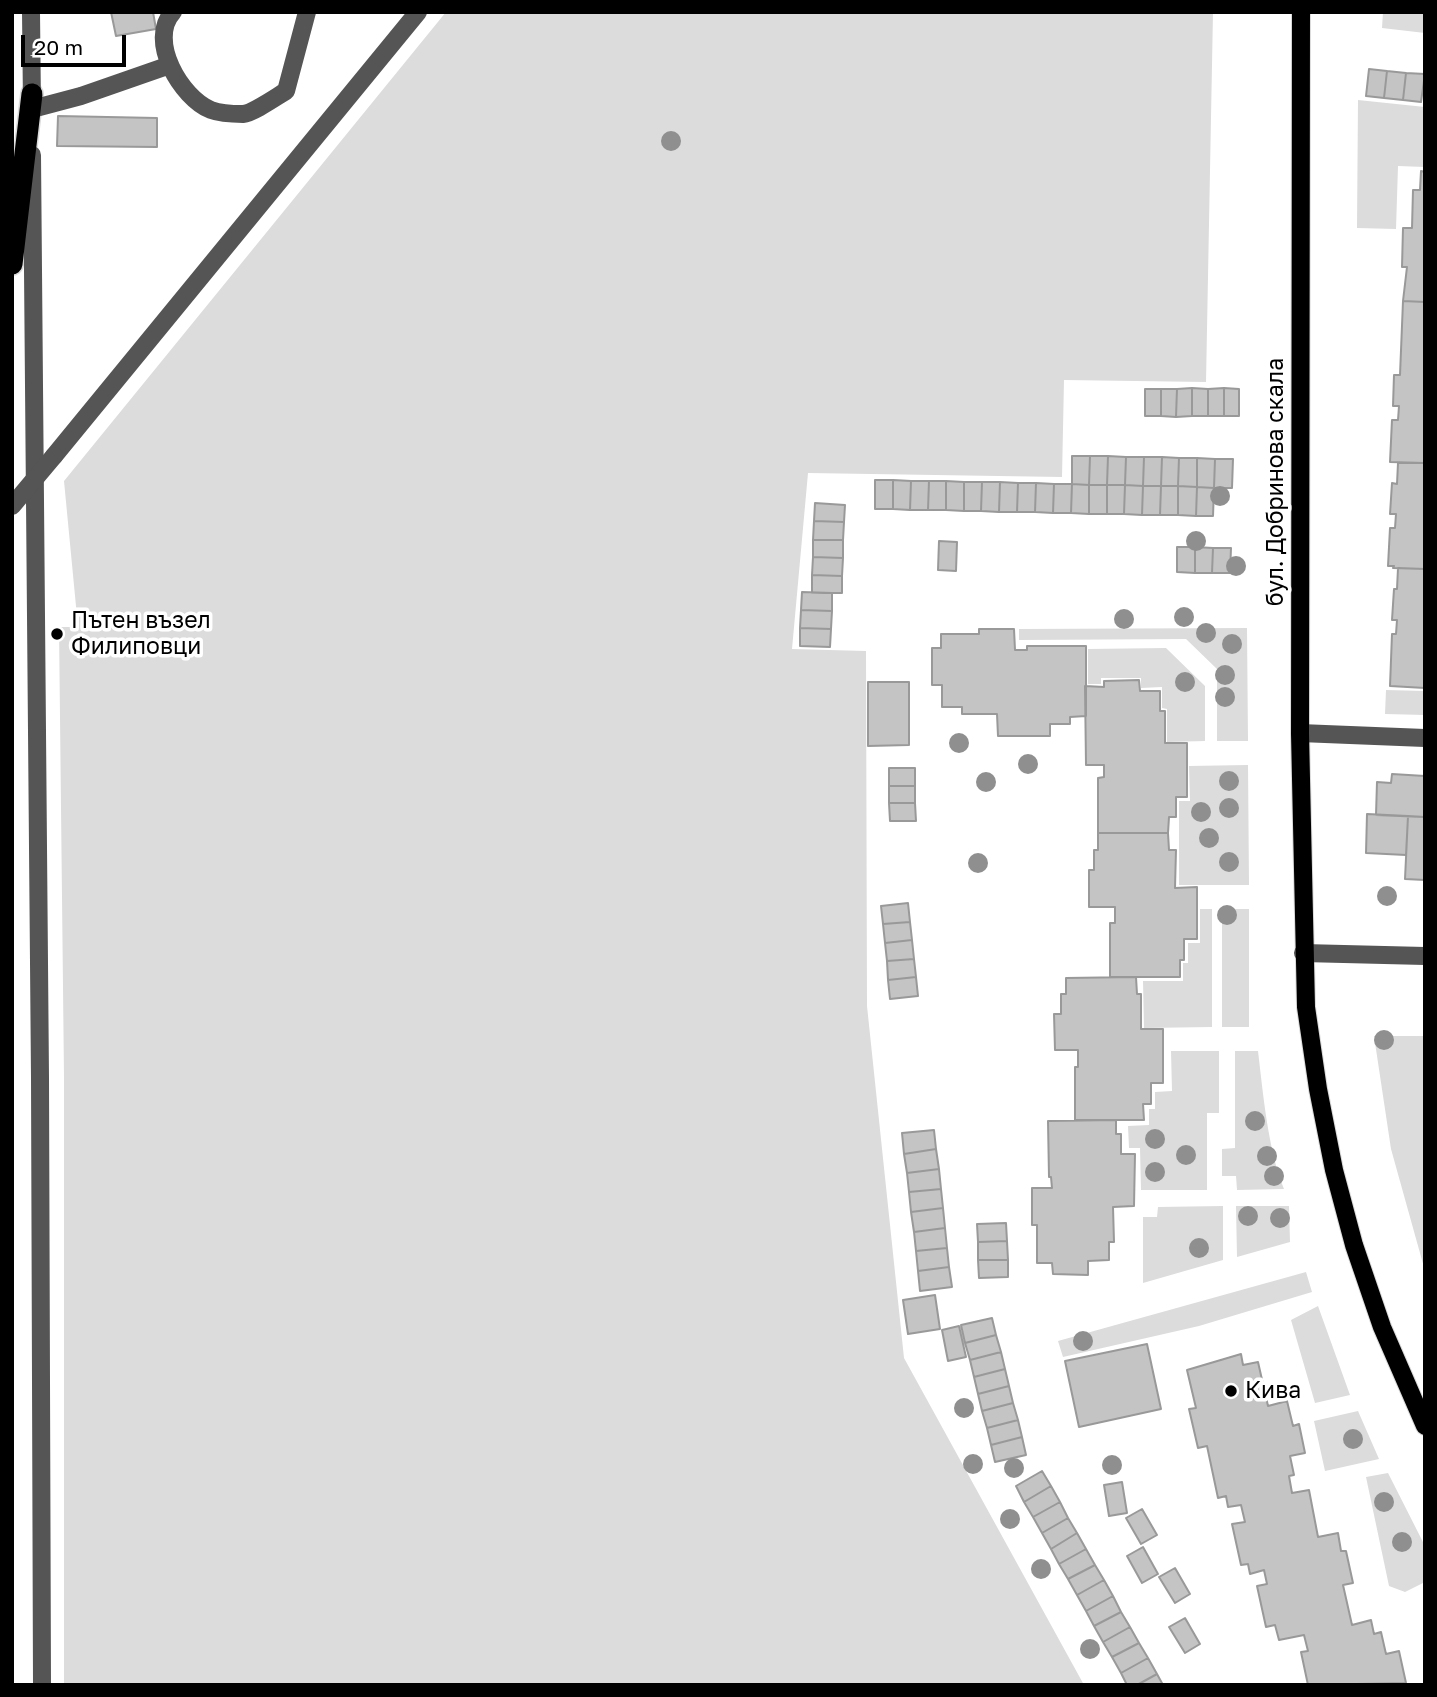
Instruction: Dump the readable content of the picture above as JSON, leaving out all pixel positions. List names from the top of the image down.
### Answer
{
  "streets": {
    "main road": ["бул. Добринова скала"]
  },
  "places": ["Пътен възел Филиповци", "Кива"],
  "scale_bar": "20 m"
}
